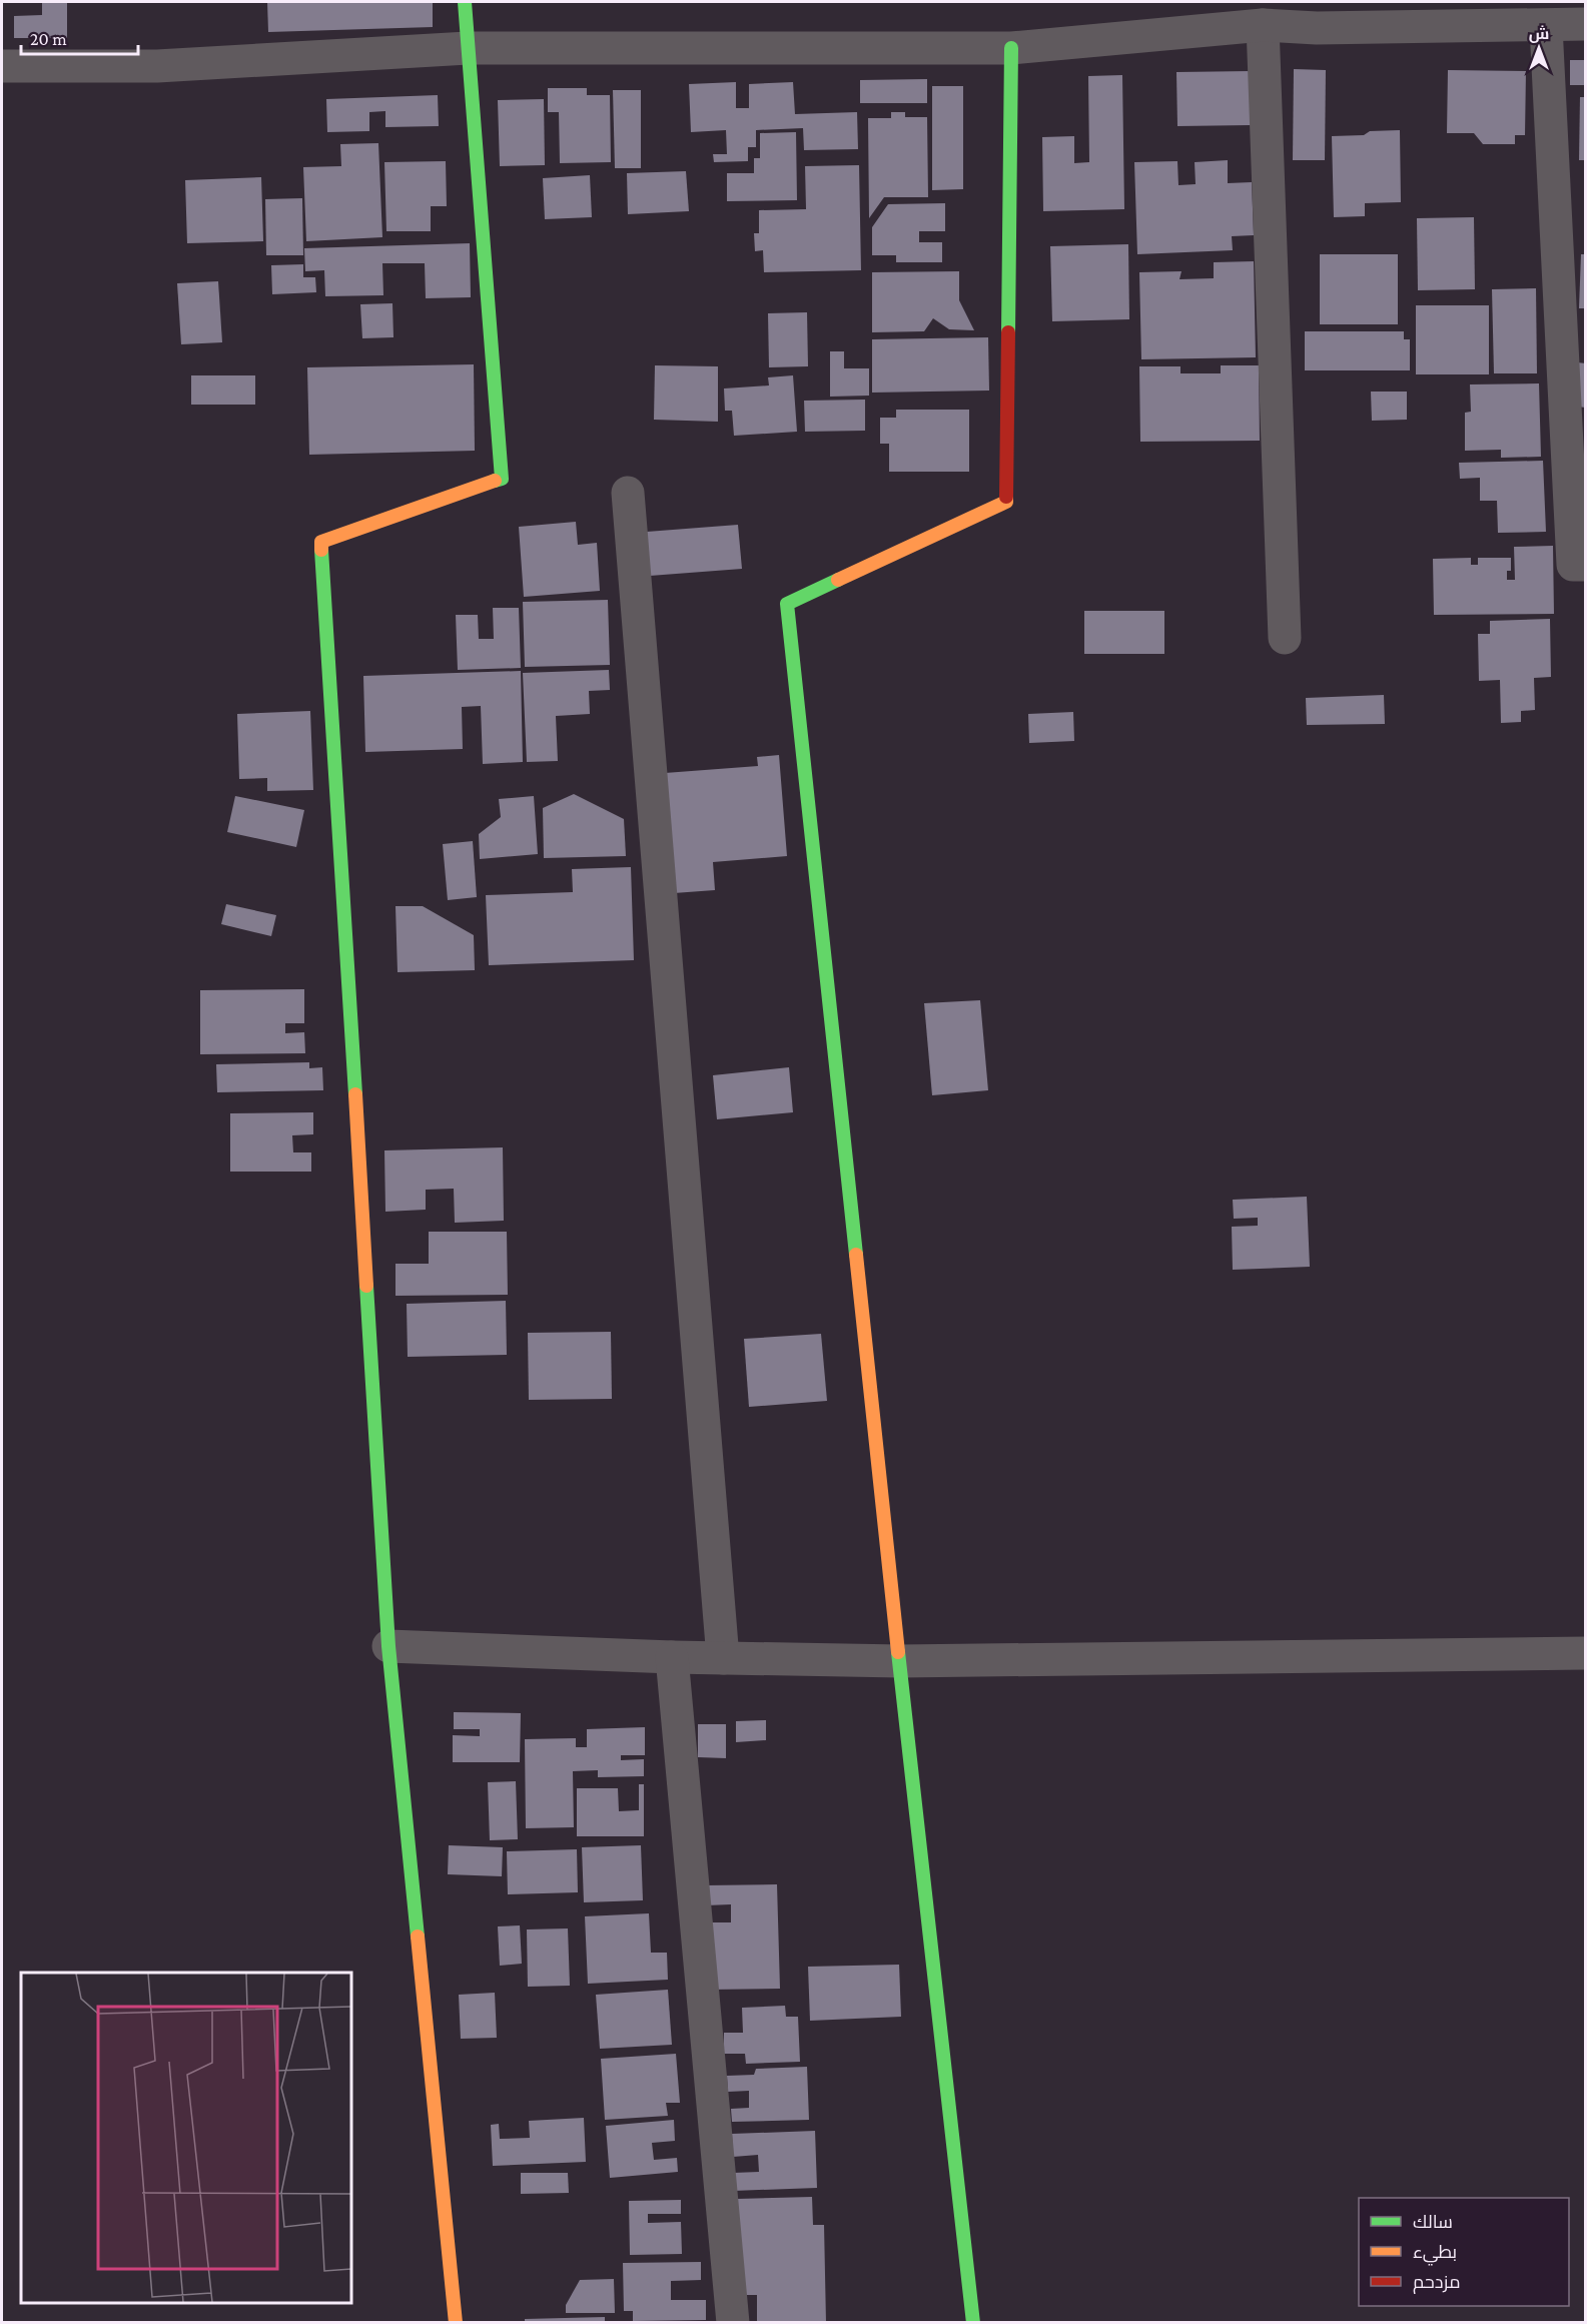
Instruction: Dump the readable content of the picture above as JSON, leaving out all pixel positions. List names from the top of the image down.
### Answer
{
  "legend": ["سالك", "بطيء", "مزدحم"],
  "scale_bar": "20 m",
  "north": "top"
}
